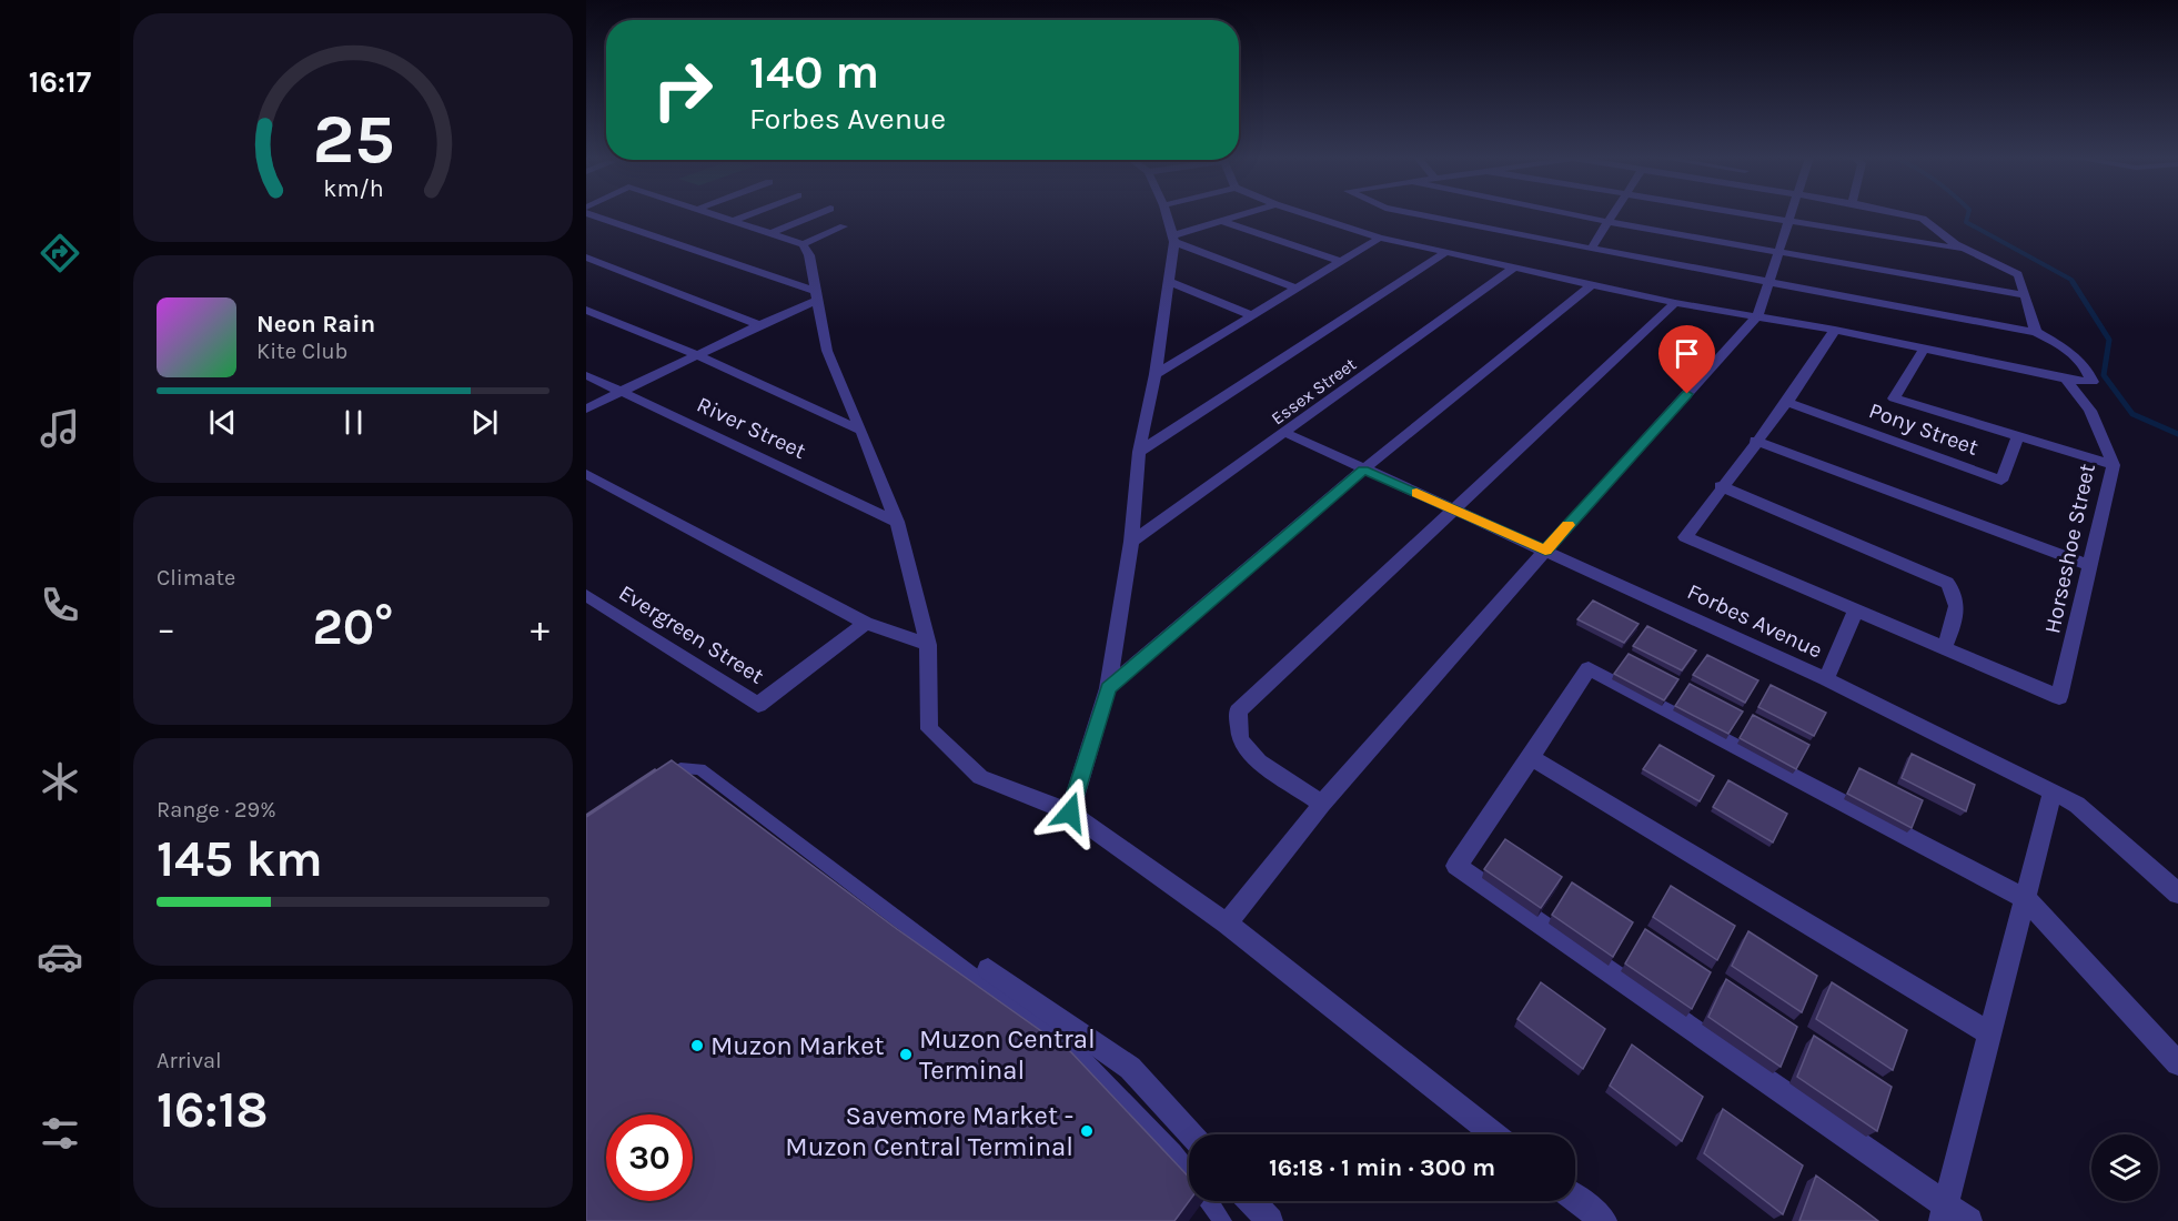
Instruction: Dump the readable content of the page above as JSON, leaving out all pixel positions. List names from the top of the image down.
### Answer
{
  "streets": {
    "street": [
      "Essex Street",
      "River Street",
      "Pony Street",
      "Horseshoe Street",
      "Forbes Avenue",
      "Evergreen Street"
    ]
  },
  "crossings": [
    ["Essex Street", "Forbes Avenue"]
  ],
  "places": ["Muzon Market", "Muzon Central Terminal", "Savemore Market - Muzon Central Terminal"],
  "page": {
    "tabs": "16:17",
    "turn": ["140 m", "Forbes Avenue"],
    "song": ["Neon Rain", "Kite Club"],
    "tile": [
      "Climate",
      ["Range · 29%", "145 km"],
      ["Arrival", "16:18"]
    ],
    "heat": ["−", "20°", "+"],
    "limit": "30",
    "trip": "16:18 · 1 min · 300 m",
    "gauge": ["25", "km/h"]
  }
}
